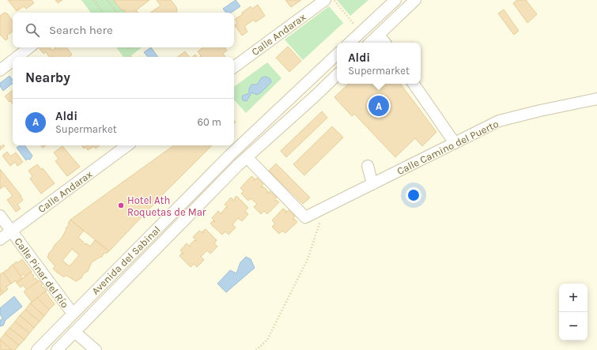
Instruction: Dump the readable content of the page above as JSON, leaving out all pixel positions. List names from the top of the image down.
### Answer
{
  "streets": {
    "street": [
      "Calle Andarax",
      "Calle Camino del Puerto",
      "Avenida del Sabinal",
      "Calle Pinar del Río"
    ]
  },
  "crossings": [
    ["Calle Andarax", "Calle Pinar del Río"],
    ["Calle Camino del Puerto", "Avenida del Sabinal"],
    ["Avenida del Sabinal", "Calle Pinar del Río"]
  ],
  "places": ["Hotel Ath Roquetas de Mar"],
  "page": {
    "search": "Search here",
    "popup": ["Aldi", "Supermarket"],
    "heading": "Nearby",
    "pins": "A",
    "list": [
      {
        "mark": "A",
        "name": "Aldi",
        "note": "Supermarket",
        "value": "60 m"
      }
    ],
    "map_buttons": ["+", "−"]
  }
}
